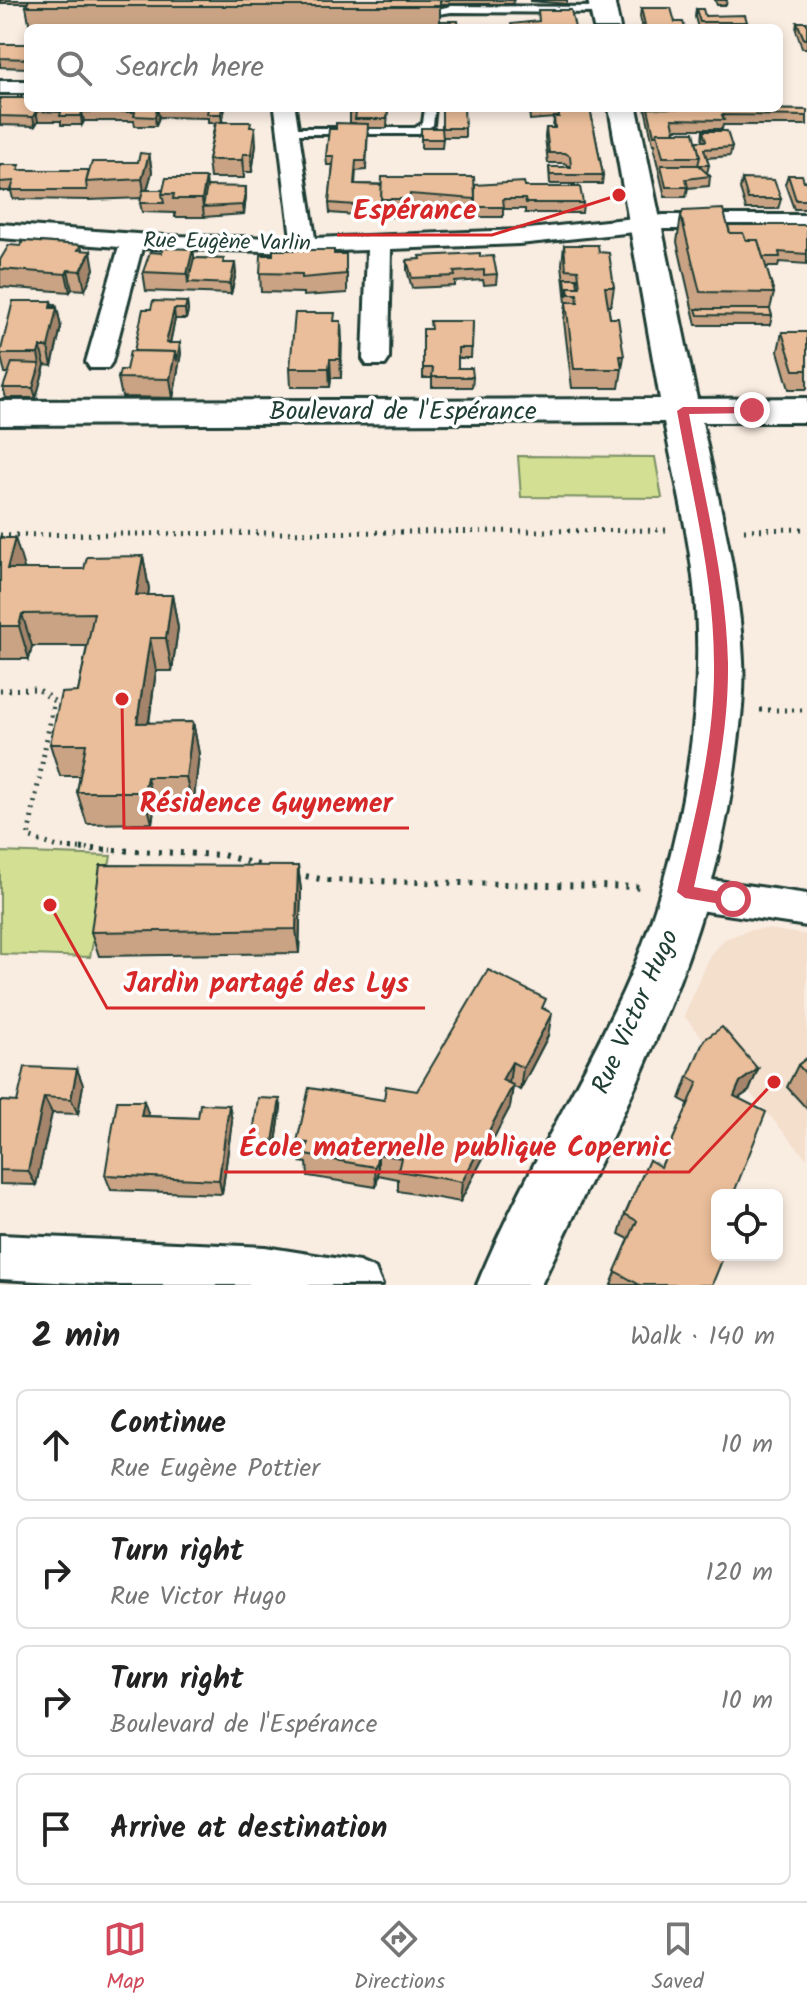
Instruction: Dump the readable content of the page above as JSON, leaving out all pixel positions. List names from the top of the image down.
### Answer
{
  "streets": {
    "street": ["Rue Eugène Varlin", "Boulevard de l'Espérance", "Rue Victor Hugo"]
  },
  "crossings": [
    ["Rue Eugène Varlin", "Rue Victor Hugo"],
    ["Boulevard de l'Espérance", "Rue Victor Hugo"]
  ],
  "places": [
    "Espérance",
    "Résidence Guynemer",
    "Jardin partagé des Lys",
    "École maternelle publique Copernic"
  ],
  "page": {
    "search": "Search here",
    "heading": ["2 min", "Walk · 140 m"],
    "list": [
      ["Continue", "Rue Eugène Pottier", "10 m"],
      ["Turn right", "Rue Victor Hugo", "120 m"],
      ["Turn right", "Boulevard de l'Espérance", "10 m"],
      "Arrive at destination"
    ],
    "nav": ["Map", "Directions", "Saved"]
  }
}
